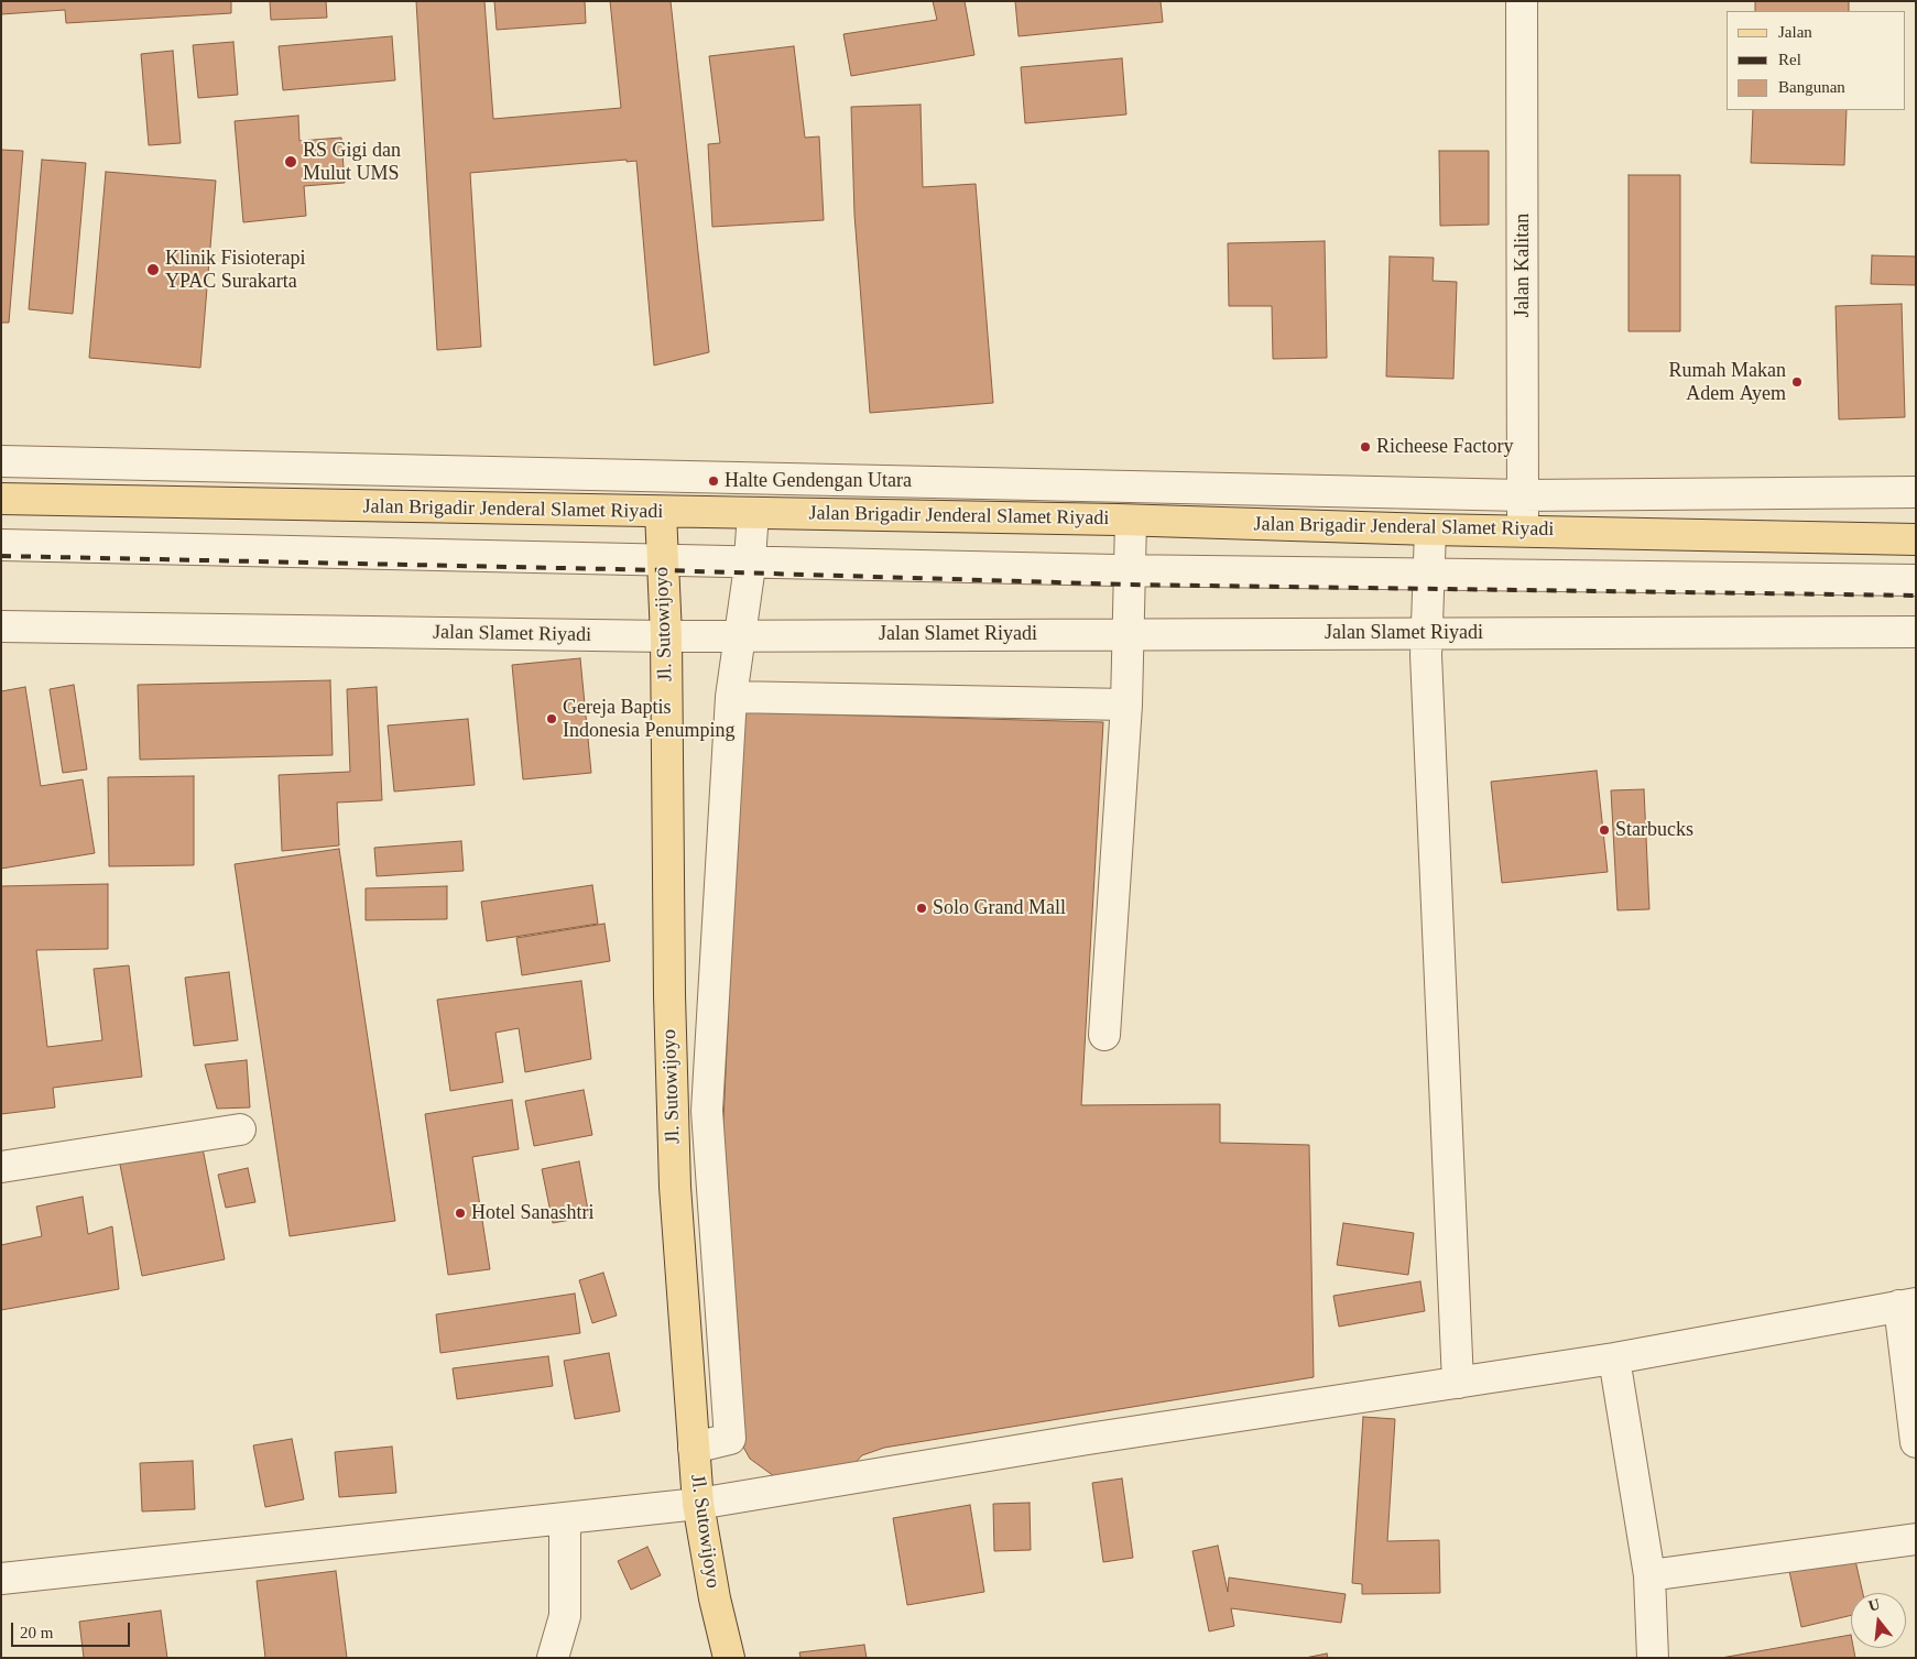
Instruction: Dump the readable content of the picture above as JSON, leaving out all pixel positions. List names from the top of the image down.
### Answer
{
  "streets": {
    "main road": ["Jalan Brigadir Jenderal Slamet Riyadi", "Jl. Sutowijoyo"],
    "street": ["Jalan Kalitan", "Jalan Slamet Riyadi"]
  },
  "crossings": [
    ["Jalan Kalitan", "Jalan Brigadir Jenderal Slamet Riyadi"],
    ["Jalan Brigadir Jenderal Slamet Riyadi", "Jl. Sutowijoyo"],
    ["Jl. Sutowijoyo", "Jalan Slamet Riyadi"]
  ],
  "places": [
    "RS Gigi dan Mulut UMS",
    "Klinik Fisioterapi YPAC Surakarta",
    "Rumah Makan Adem Ayem",
    "Richeese Factory",
    "Halte Gendengan Utara",
    "Gereja Baptis Indonesia Penumping",
    "Starbucks",
    "Solo Grand Mall",
    "Hotel Sanashtri"
  ],
  "legend": ["Jalan", "Rel", "Bangunan"],
  "scale_bar": "20 m",
  "north": "top"
}
